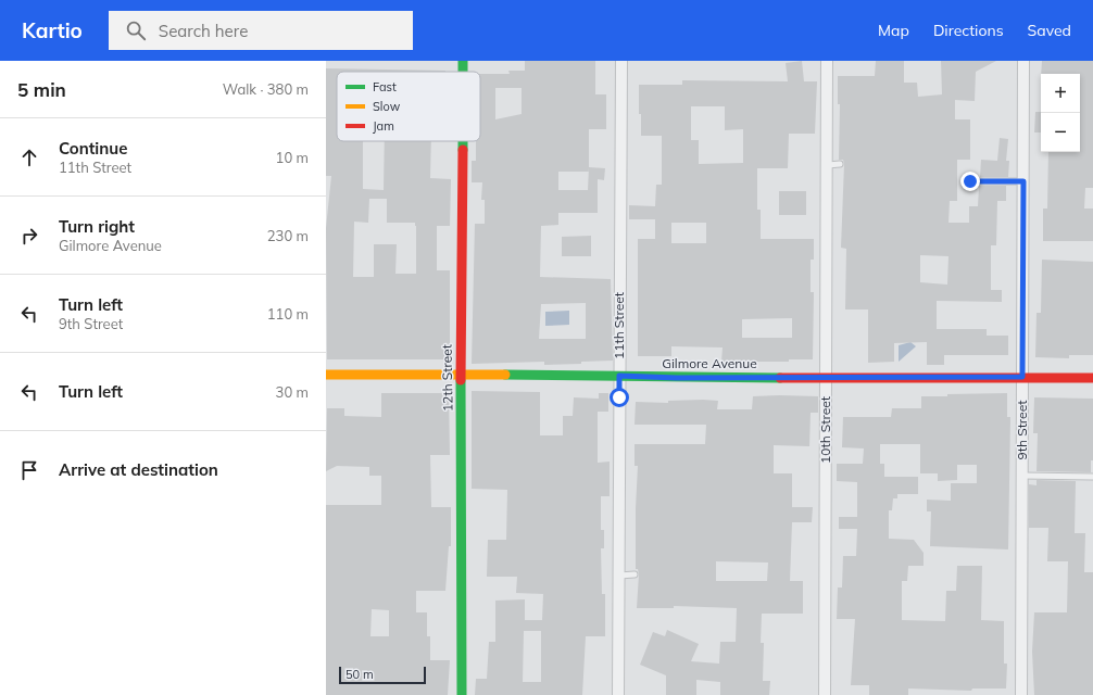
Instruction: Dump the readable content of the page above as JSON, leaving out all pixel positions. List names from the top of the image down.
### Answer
{
  "streets": {
    "main road": ["Gilmore Avenue", "12th Street"],
    "street": ["11th Street", "10th Street", "9th Street"]
  },
  "crossings": [
    ["11th Street", "Gilmore Avenue"],
    ["Gilmore Avenue", "12th Street"],
    ["Gilmore Avenue", "10th Street"],
    ["Gilmore Avenue", "9th Street"]
  ],
  "legend": ["Fast", "Slow", "Jam"],
  "scale_bar": "50 m",
  "page": {
    "header": "Kartio",
    "search": "Search here",
    "nav": ["Map", "Directions", "Saved"],
    "heading": ["5 min", "Walk · 380 m"],
    "map_buttons": ["+", "−"],
    "list": [
      ["Continue", "11th Street", "10 m"],
      ["Turn right", "Gilmore Avenue", "230 m"],
      ["Turn left", "9th Street", "110 m"],
      ["Turn left", "30 m"],
      "Arrive at destination"
    ],
    "scale": "50 m"
  }
}
